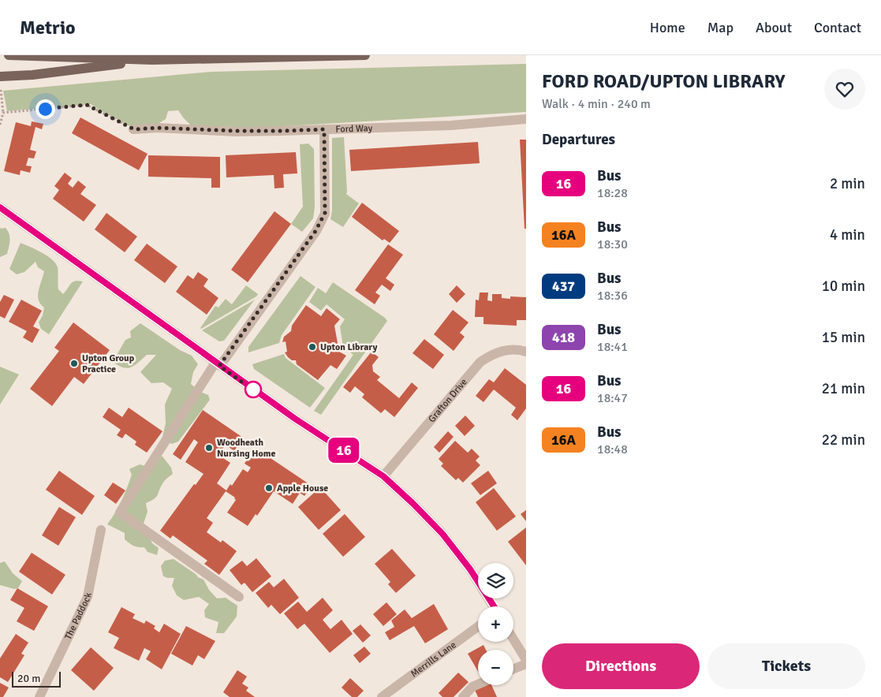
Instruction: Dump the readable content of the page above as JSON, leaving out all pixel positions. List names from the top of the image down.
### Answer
{
  "streets": {
    "street": [
      "Ford Way",
      "Grafton Drive",
      "The Paddock",
      "Merrills Lane"
    ]
  },
  "places": [
    "Upton Library",
    "Upton Group Practice",
    "Woodheath Nursing Home",
    "Apple House"
  ],
  "lines": ["bus line 16"],
  "scale_bar": "20 m",
  "page": {
    "header": "Metrio",
    "nav": [
      "Home",
      "Map",
      "About",
      "Contact"
    ],
    "on_map": "16",
    "heading": [
      ["FORD ROAD/UPTON LIBRARY", "Walk · 4 min · 240 m"],
      "Departures"
    ],
    "list": [
      {
        "mark": "16",
        "name": "Bus",
        "note": "18:28",
        "value": "2 min"
      },
      {
        "mark": "16A",
        "name": "Bus",
        "note": "18:30",
        "value": "4 min"
      },
      {
        "mark": "437",
        "name": "Bus",
        "note": "18:36",
        "value": "10 min"
      },
      {
        "mark": "418",
        "name": "Bus",
        "note": "18:41",
        "value": "15 min"
      },
      {
        "mark": "16",
        "name": "Bus",
        "note": "18:47",
        "value": "21 min"
      },
      {
        "mark": "16A",
        "name": "Bus",
        "note": "18:48",
        "value": "22 min"
      }
    ],
    "map_buttons": ["+", "−"],
    "buttons": ["Directions", "Tickets"],
    "scale": "20 m"
  }
}
